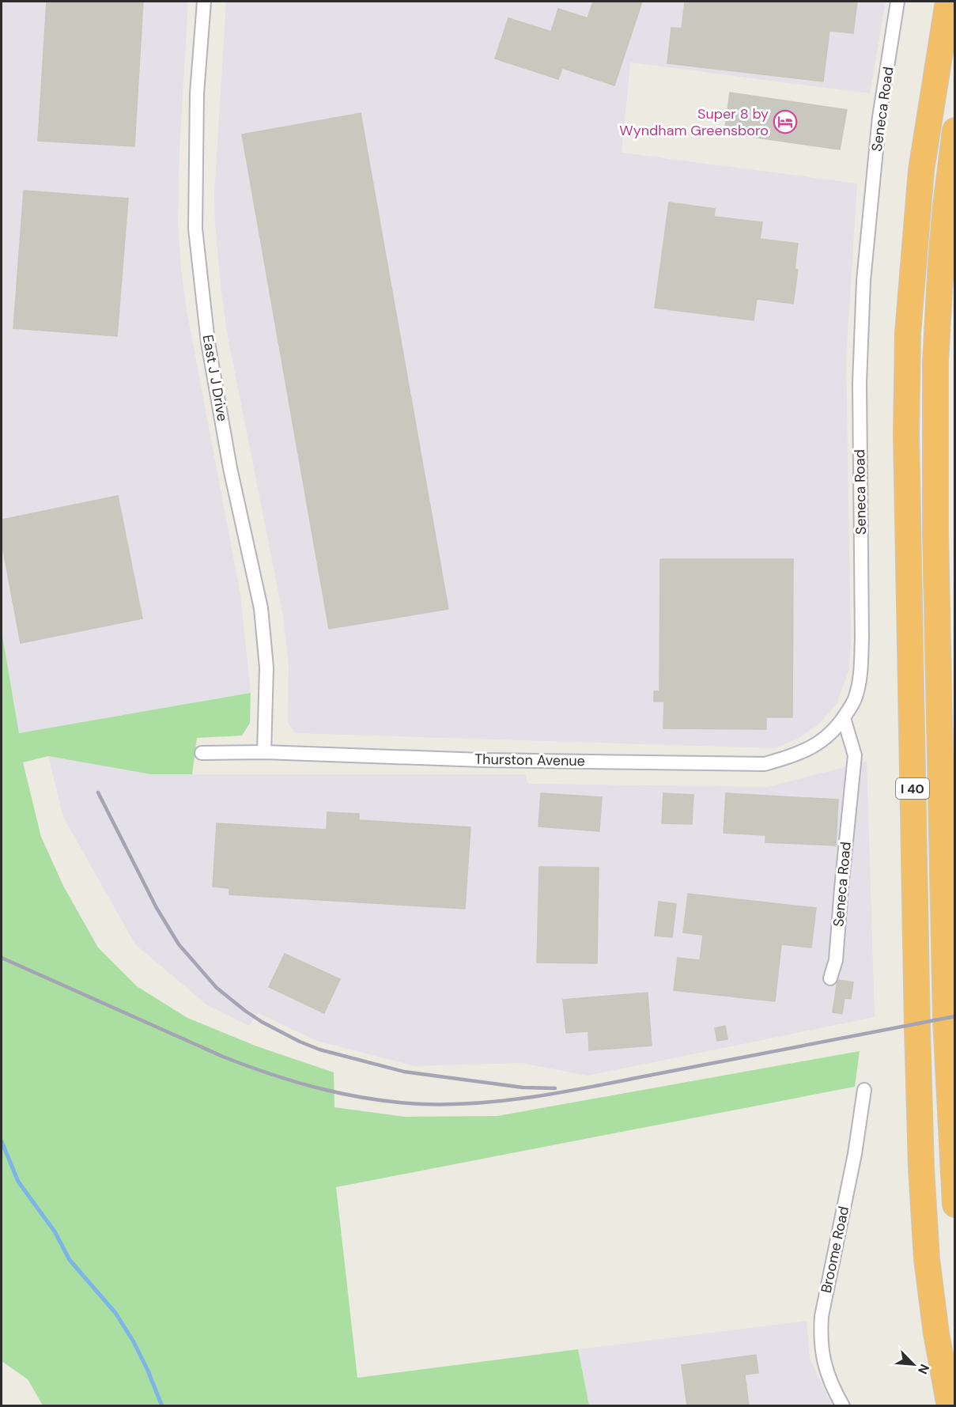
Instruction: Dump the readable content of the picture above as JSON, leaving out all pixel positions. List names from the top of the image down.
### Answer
{
  "streets": {
    "highway": ["I 40"],
    "street": [
      "Seneca Road",
      "East J J Drive",
      "Thurston Avenue",
      "Broome Road"
    ]
  },
  "crossings": [
    ["Seneca Road", "Thurston Avenue"],
    ["East J J Drive", "Thurston Avenue"]
  ],
  "places": {
    "hotel": ["Super 8 by Wyndham Greensboro"]
  },
  "north": "bottom right"
}
